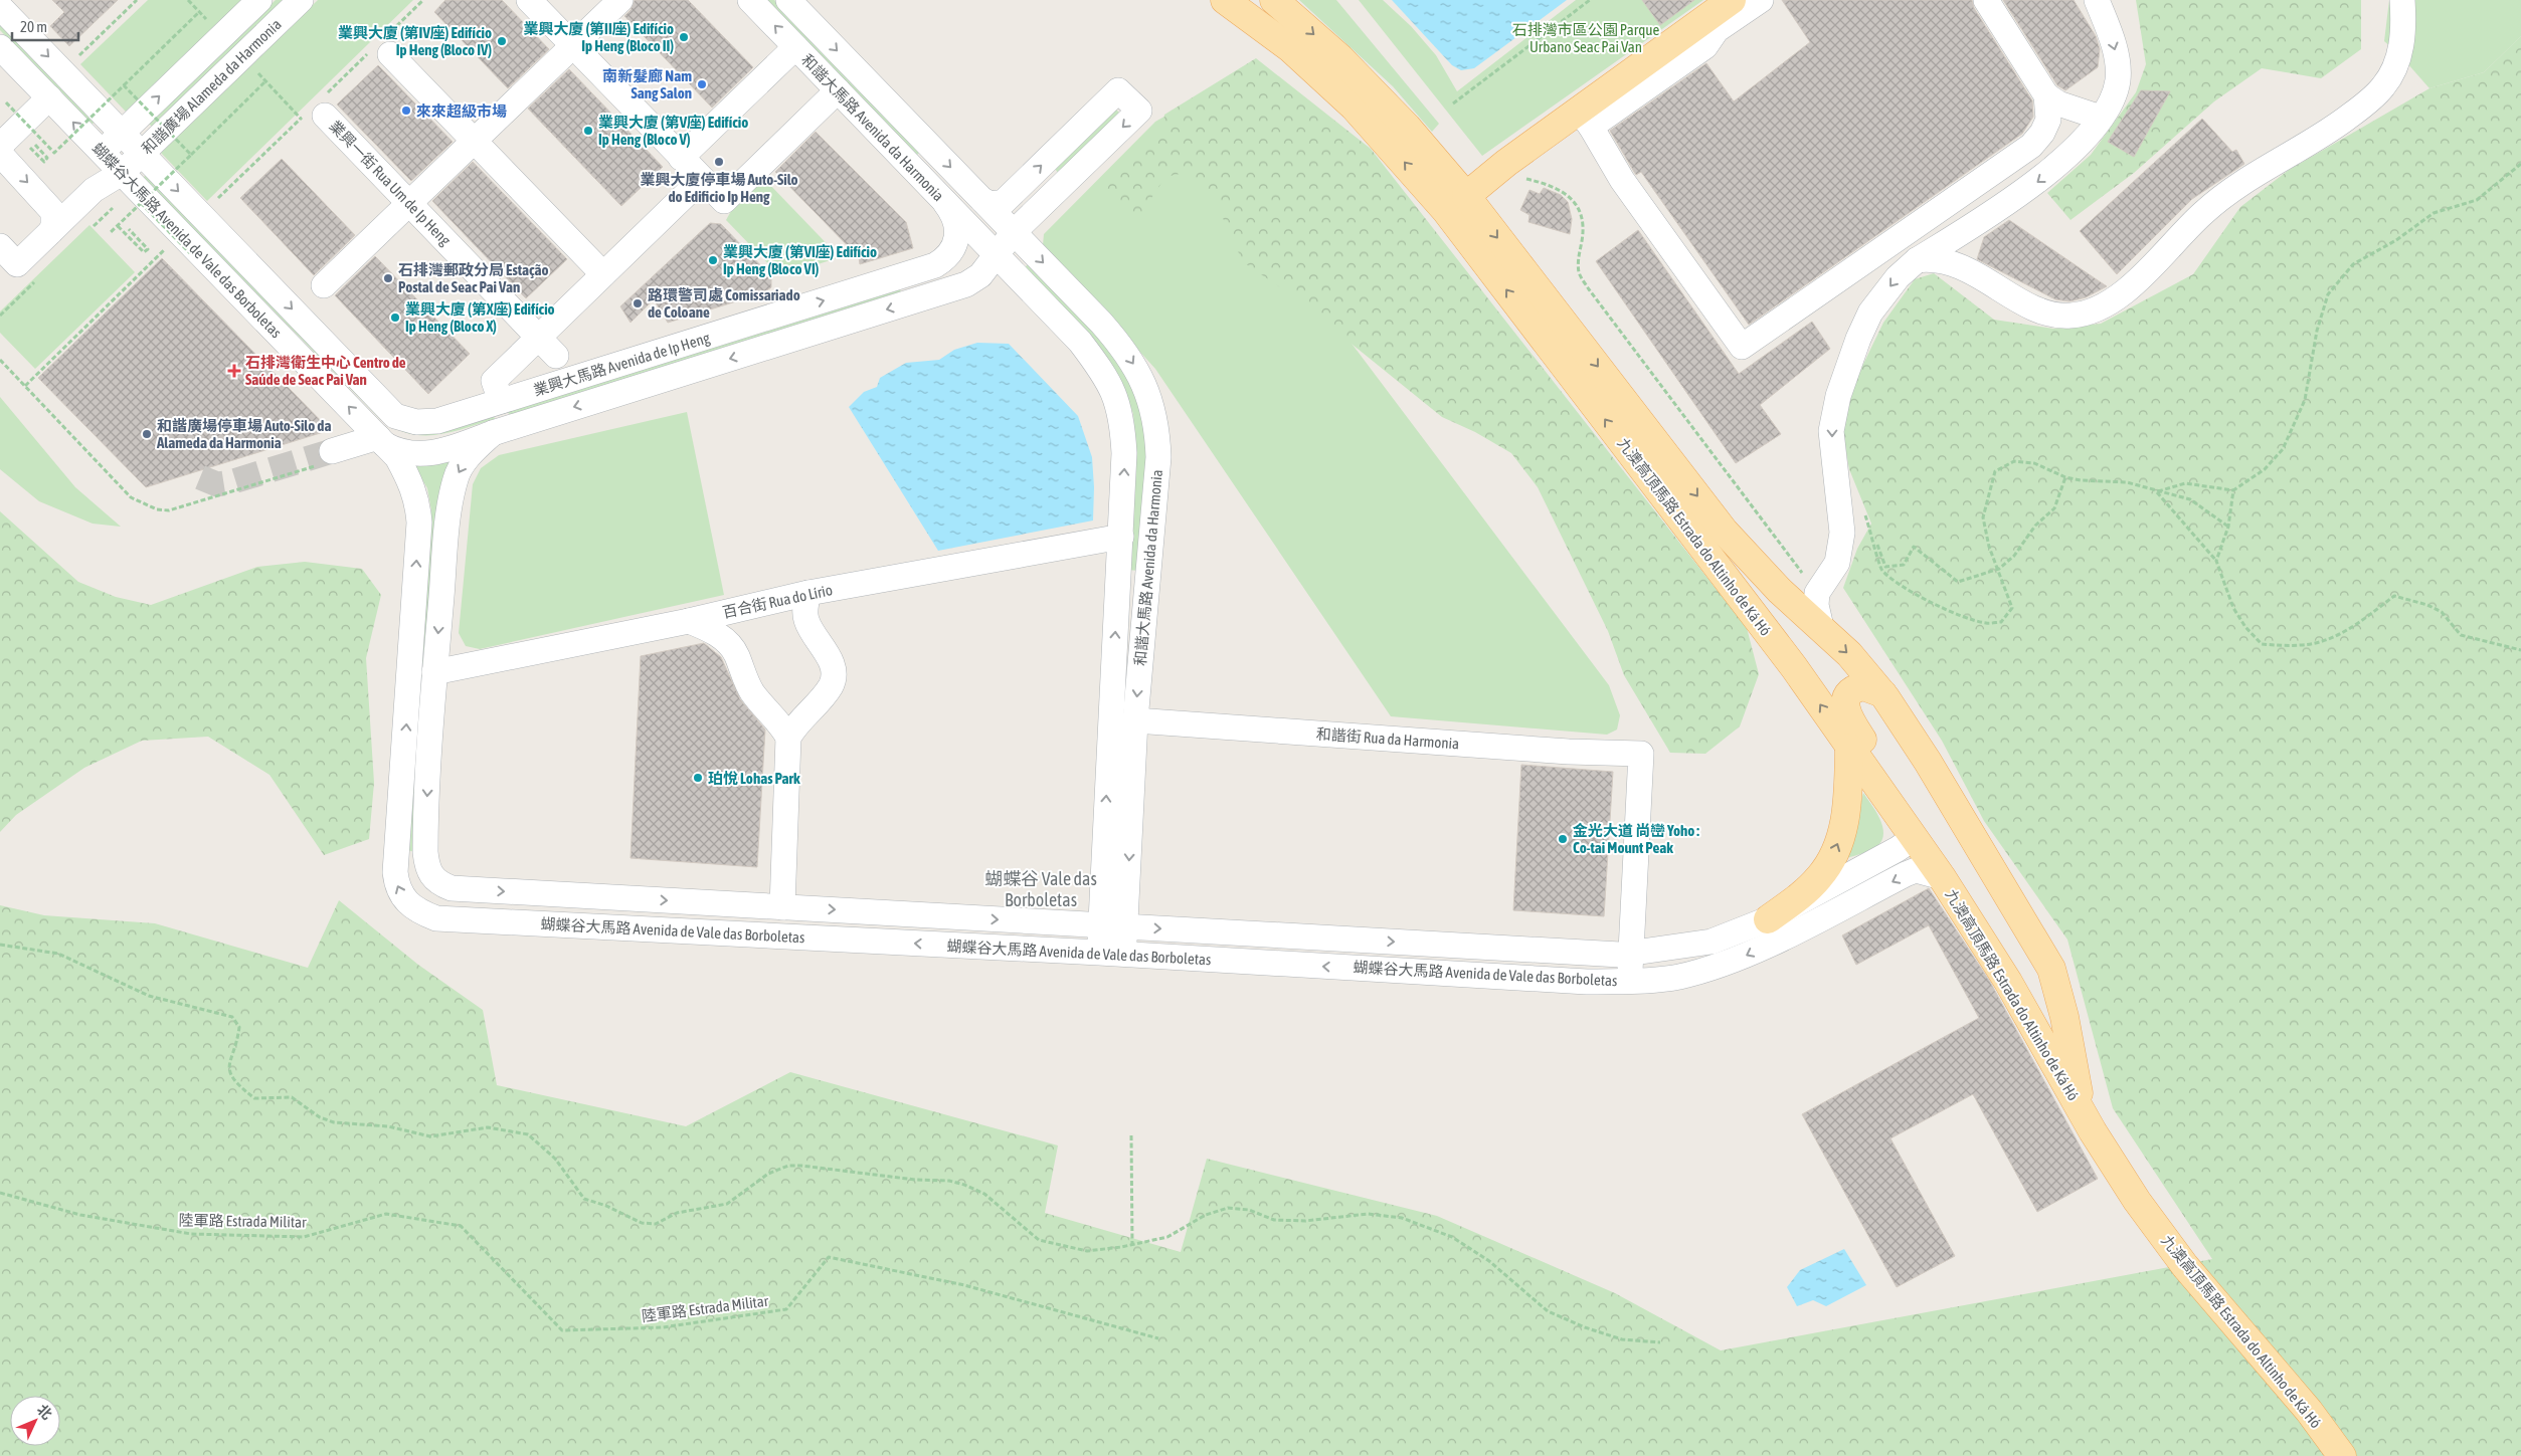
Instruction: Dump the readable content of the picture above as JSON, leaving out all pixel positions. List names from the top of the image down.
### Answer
{
  "streets": {
    "main road": ["九澳高頂馬路 Estrada do Altinho de Ká Hó"],
    "street": [
      "和諧廣場 Alameda da Harmonia",
      "和諧大馬路 Avenida da Harmonia",
      "業興一街 Rua Um de Ip Heng",
      "蝴蝶谷大馬路 Avenida de Vale das Borboletas",
      "業興大馬路 Avenida de Ip Heng",
      "百合街 Rua do Lírio",
      "和諧街 Rua da Harmonia"
    ],
    "path": ["陸軍路 Estrada Militar"]
  },
  "crossings": [
    ["和諧廣場 Alameda da Harmonia", "蝴蝶谷大馬路 Avenida de Vale das Borboletas"],
    ["和諧大馬路 Avenida da Harmonia", "蝴蝶谷大馬路 Avenida de Vale das Borboletas"],
    ["和諧大馬路 Avenida da Harmonia", "業興大馬路 Avenida de Ip Heng"],
    ["和諧大馬路 Avenida da Harmonia", "百合街 Rua do Lírio"],
    ["和諧大馬路 Avenida da Harmonia", "和諧街 Rua da Harmonia"],
    ["蝴蝶谷大馬路 Avenida de Vale das Borboletas", "業興大馬路 Avenida de Ip Heng"],
    ["蝴蝶谷大馬路 Avenida de Vale das Borboletas", "九澳高頂馬路 Estrada do Altinho de Ká Hó"],
    ["蝴蝶谷大馬路 Avenida de Vale das Borboletas", "百合街 Rua do Lírio"],
    ["蝴蝶谷大馬路 Avenida de Vale das Borboletas", "和諧街 Rua da Harmonia"]
  ],
  "districts": ["蝴蝶谷 Vale das Borboletas"],
  "parks": ["石排灣市區公園 Parque Urbano Seac Pai Van"],
  "places": {
    "other": [
      "業興大廈 (第II座) Edifício Ip Heng (Bloco II)",
      "業興大廈 (第IV座) Edifício Ip Heng (Bloco IV)",
      "南新髮廊 Nam Sang Salon",
      "來來超級市場",
      "業興大廈 (第V座) Edifício Ip Heng (Bloco V)",
      "業興大廈停車場 Auto-Silo do Edificio Ip Heng",
      "業興大廈 (第VI座) Edifício Ip Heng (Bloco VI)",
      "石排灣郵政分局 Estação Postal de Seac Pai Van",
      "路環警司處 Comissariado de Coloane",
      "業興大廈 (第X座) Edifício Ip Heng (Bloco X)",
      "和諧廣場停車場 Auto-Silo da Alameda da Harmonia",
      "珀悅 Lohas Park",
      "金光大道 尚巒 Yoho : Co-tai Mount Peak"
    ],
    "health": ["石排灣衛生中心 Centro de Saúde de Seac Pai Van"]
  },
  "scale_bar": "20 m",
  "north": "top right"
}
